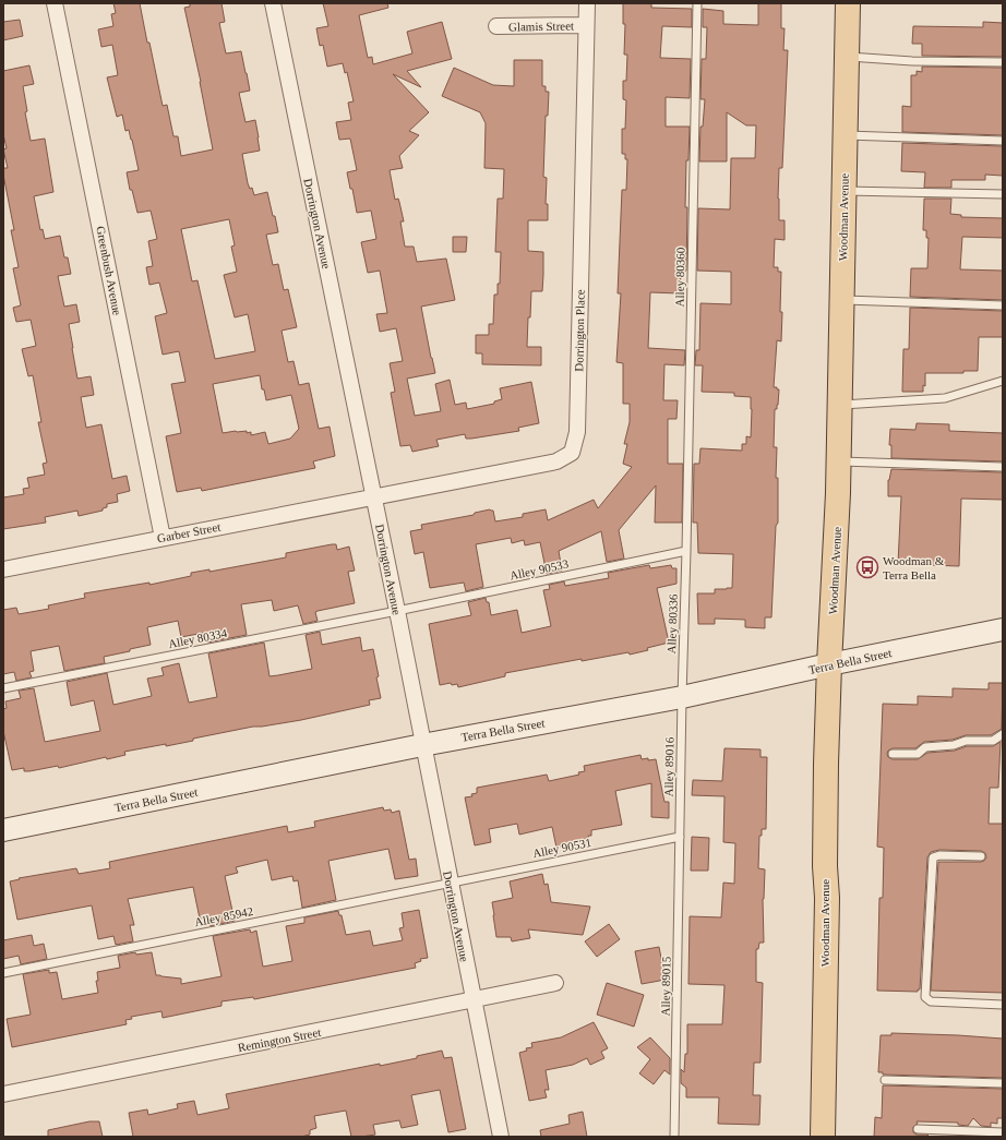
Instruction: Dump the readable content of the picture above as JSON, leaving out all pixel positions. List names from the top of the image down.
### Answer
{
  "streets": {
    "main road": ["Woodman Avenue", "Terra Bella Street"],
    "street": [
      "Glamis Street",
      "Dorrington Avenue",
      "Greenbush Avenue",
      "Dorrington Place",
      "Garber Street",
      "Remington Street"
    ],
    "lane": [
      "Alley 80360",
      "Alley 90533",
      "Alley 80336",
      "Alley 80334",
      "Alley 89016",
      "Alley 90531",
      "Alley 85942",
      "Alley 89015"
    ]
  },
  "crossings": [
    ["Glamis Street", "Dorrington Place"],
    ["Woodman Avenue", "Terra Bella Street"],
    ["Dorrington Avenue", "Dorrington Place"],
    ["Dorrington Avenue", "Garber Street"],
    ["Dorrington Avenue", "Alley 90533"],
    ["Dorrington Avenue", "Alley 80334"],
    ["Dorrington Avenue", "Terra Bella Street"],
    ["Dorrington Avenue", "Alley 90531"],
    ["Dorrington Avenue", "Alley 85942"],
    ["Dorrington Avenue", "Remington Street"],
    ["Greenbush Avenue", "Garber Street"],
    ["Alley 80360", "Alley 90533"],
    ["Alley 80360", "Alley 80336"],
    ["Dorrington Place", "Garber Street"],
    ["Alley 90533", "Alley 80336"],
    ["Alley 90533", "Alley 80334"],
    ["Alley 80336", "Terra Bella Street"],
    ["Alley 80336", "Alley 89016"],
    ["Terra Bella Street", "Alley 89016"],
    ["Alley 89016", "Alley 90531"],
    ["Alley 89016", "Alley 89015"],
    ["Alley 90531", "Alley 85942"],
    ["Alley 90531", "Alley 89015"]
  ],
  "places": {
    "bus stop": ["Woodman & Terra Bella"]
  }
}
